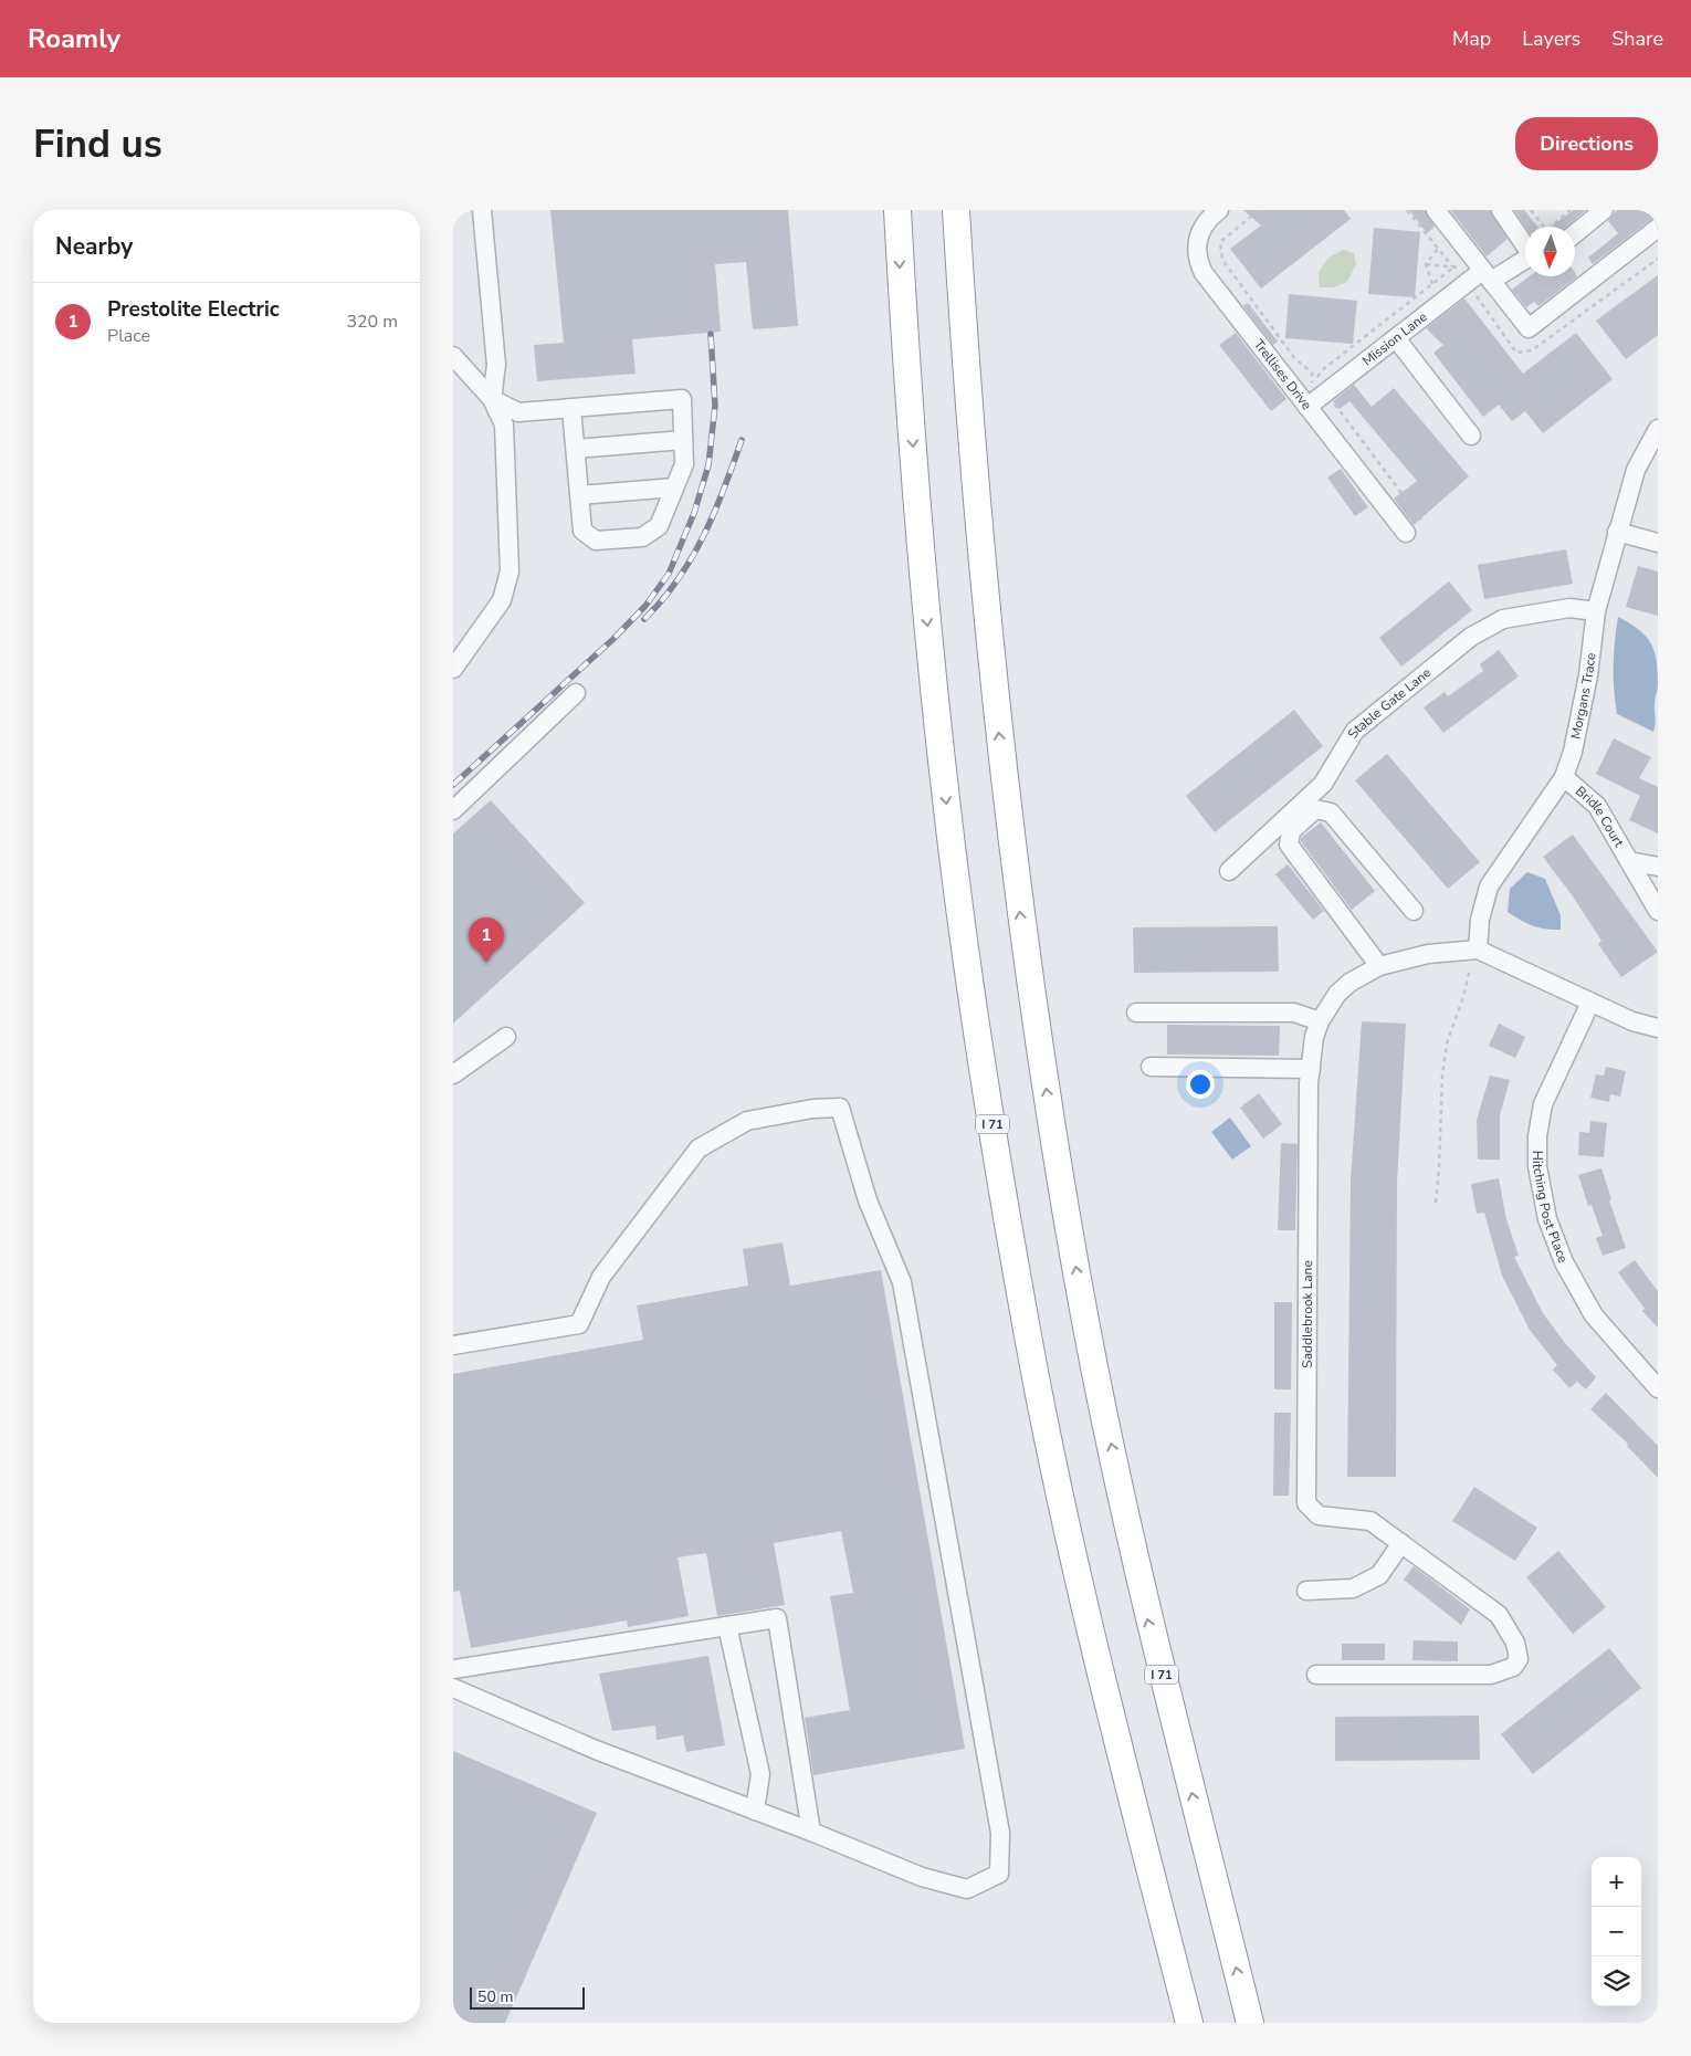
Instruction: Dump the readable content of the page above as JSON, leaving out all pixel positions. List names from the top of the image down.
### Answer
{
  "streets": {
    "highway": ["I 71"],
    "street": [
      "Mission Lane",
      "Trellises Drive",
      "Morgans Trace",
      "Stable Gate Lane",
      "Bridle Court",
      "Hitching Post Place",
      "Saddlebrook Lane"
    ]
  },
  "crossings": [
    ["Mission Lane", "Trellises Drive"],
    ["Morgans Trace", "Stable Gate Lane"],
    ["Morgans Trace", "Bridle Court"],
    ["Morgans Trace", "Saddlebrook Lane"]
  ],
  "scale_bar": "50 m",
  "north": "bottom",
  "page": {
    "header": "Roamly",
    "nav": ["Map", "Layers", "Share"],
    "buttons": "Directions",
    "title": "Find us",
    "heading": "Nearby",
    "list": [
      {
        "mark": "1",
        "name": "Prestolite Electric",
        "note": "Place",
        "value": "320 m"
      }
    ],
    "pins": "1",
    "map_buttons": ["+", "−"],
    "scale": "50 m"
  }
}
